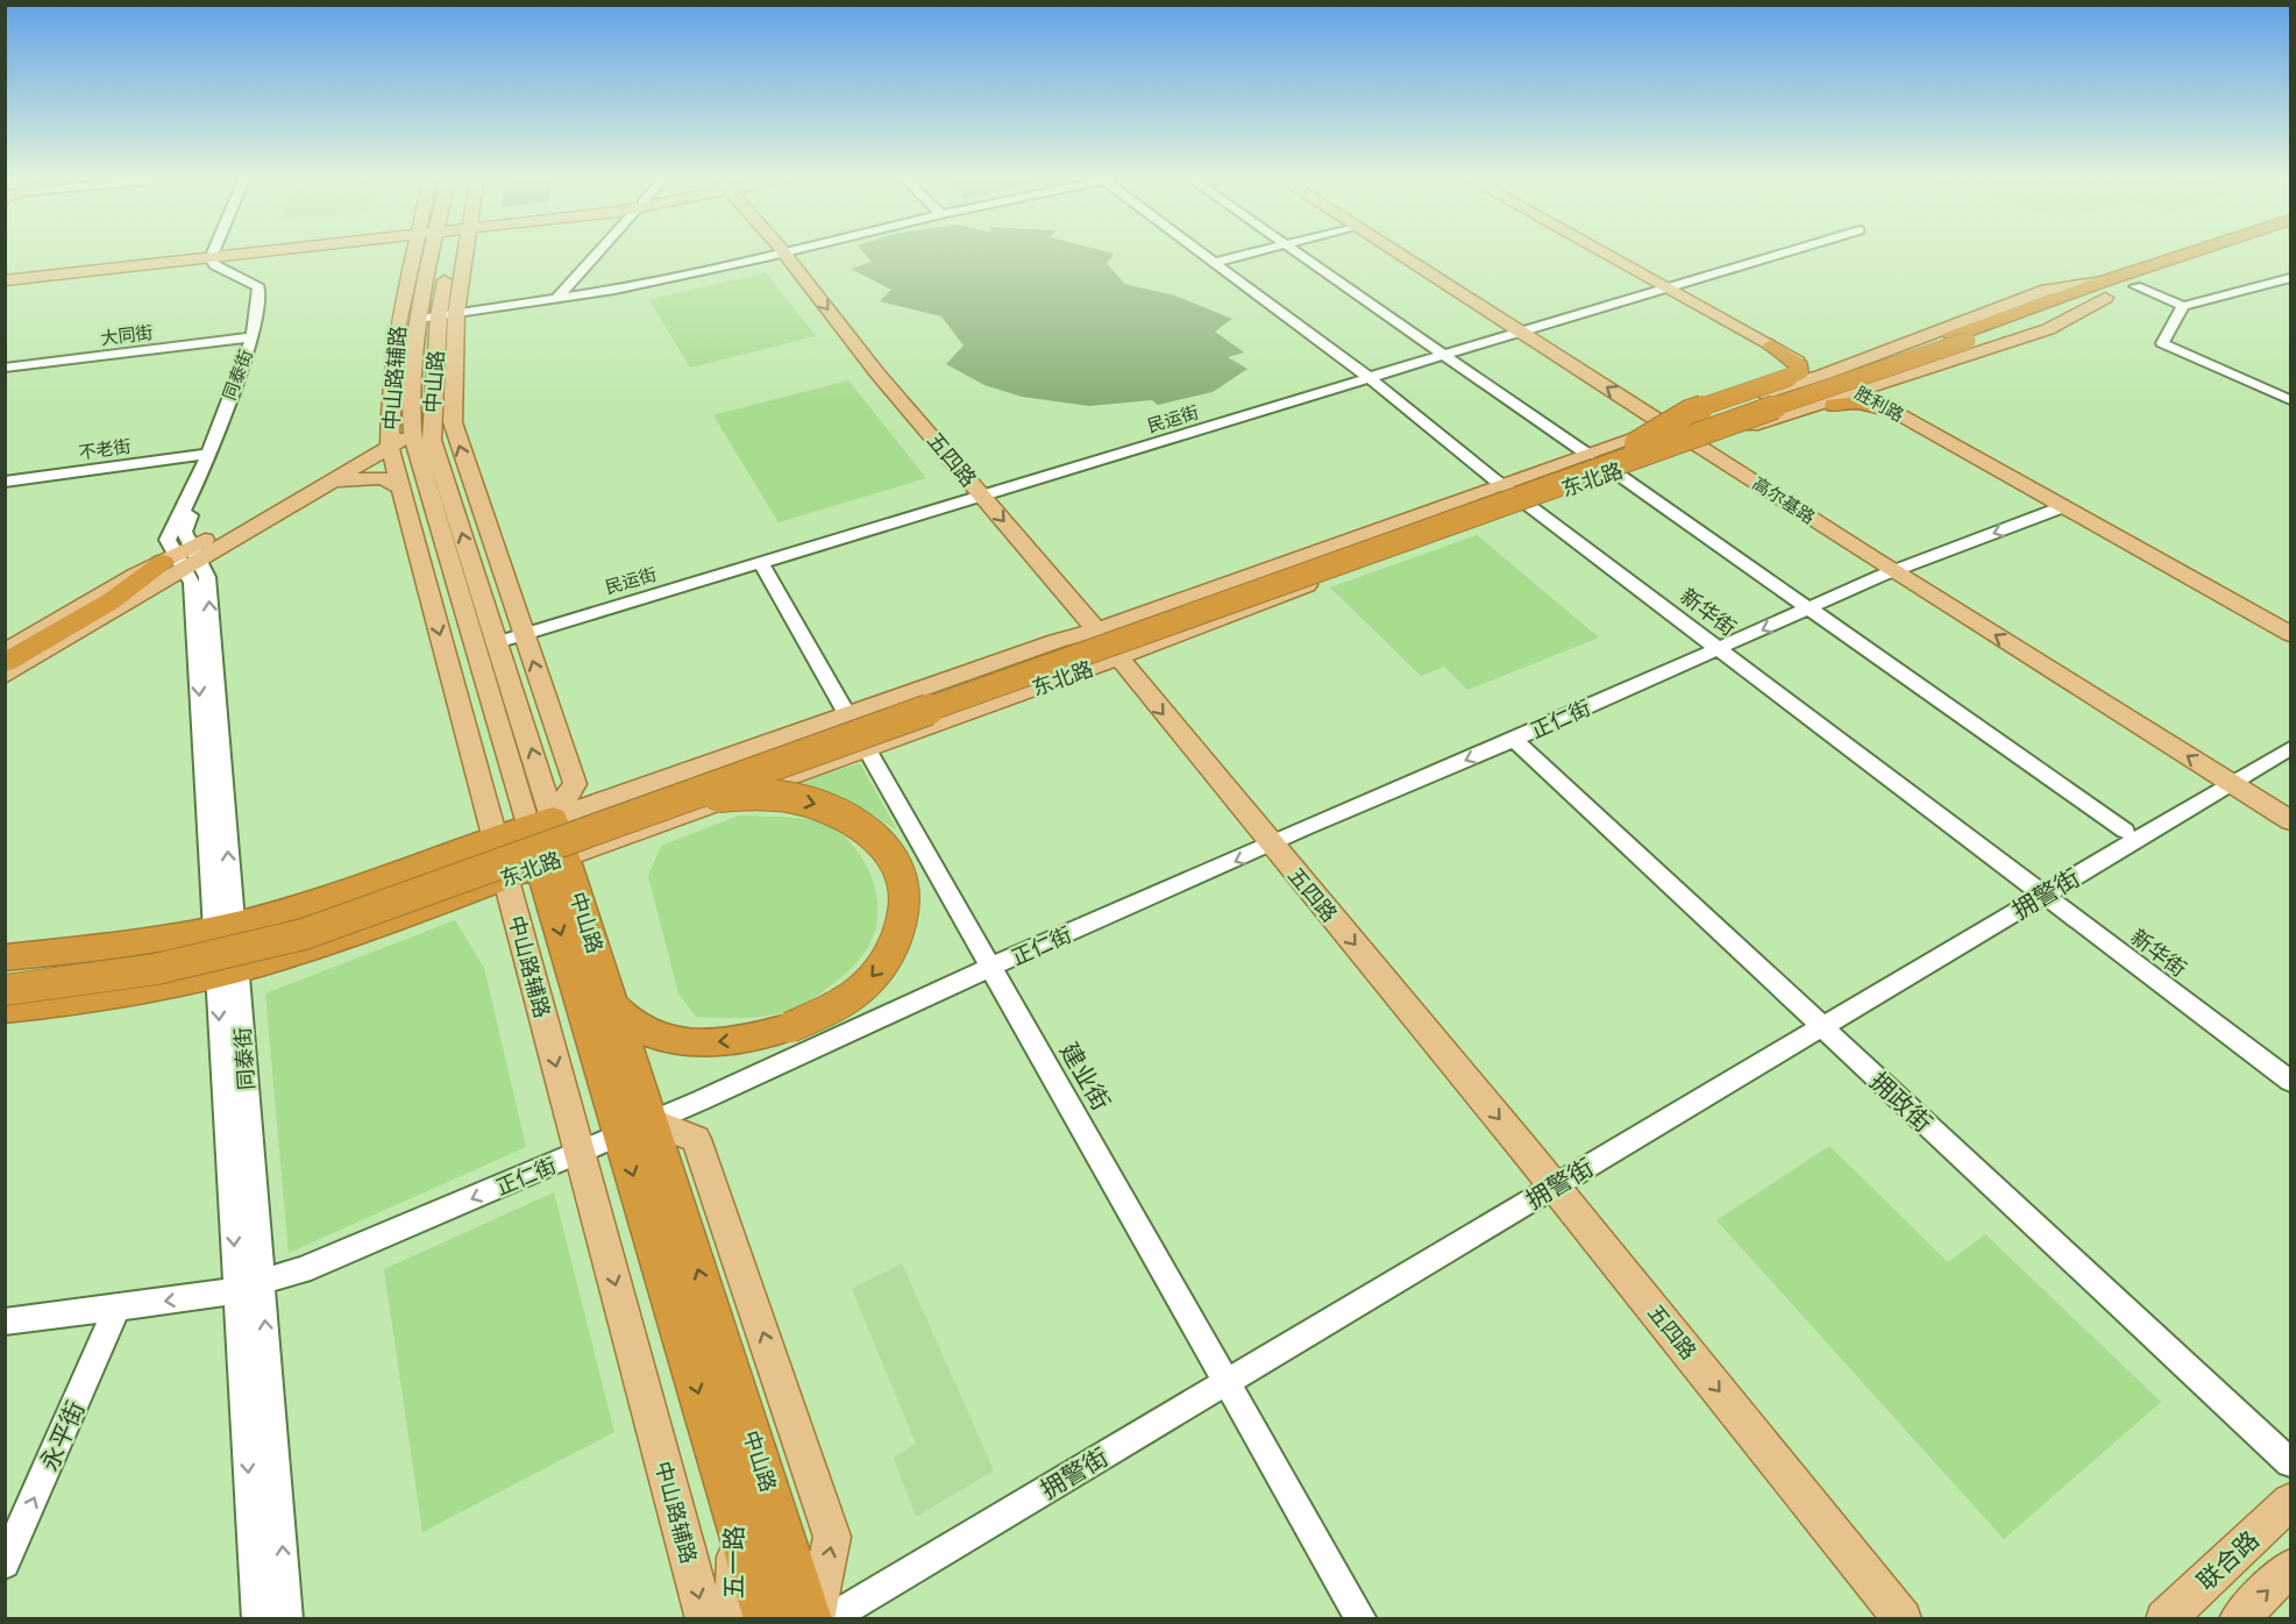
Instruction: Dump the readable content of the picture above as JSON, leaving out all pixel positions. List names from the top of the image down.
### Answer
{
  "streets": {
    "highway": ["中山路", "东北路"],
    "main road": [
      "中山路辅路",
      "胜利路",
      "五四路",
      "高尔基路",
      "联合路",
      "五一路"
    ],
    "street": [
      "大同街",
      "同泰街",
      "民运街",
      "不老街",
      "新华街",
      "正仁街",
      "拥警街",
      "建业街",
      "拥政街",
      "永平街"
    ]
  },
  "crossings": [
    ["大同街", "同泰街"],
    ["同泰街", "不老街"],
    ["同泰街", "东北路"],
    ["同泰街", "正仁街"],
    ["中山路辅路", "东北路"],
    ["中山路辅路", "正仁街"],
    ["中山路", "民运街"],
    ["中山路", "东北路"],
    ["中山路", "正仁街"],
    ["中山路", "五一路"],
    ["胜利路", "民运街"],
    ["胜利路", "东北路"],
    ["胜利路", "正仁街"],
    ["民运街", "五四路"],
    ["民运街", "高尔基路"],
    ["民运街", "新华街"],
    ["民运街", "建业街"],
    ["五四路", "东北路"],
    ["五四路", "正仁街"],
    ["五四路", "拥警街"],
    ["东北路", "高尔基路"],
    ["东北路", "新华街"],
    ["东北路", "建业街"],
    ["高尔基路", "正仁街"],
    ["高尔基路", "拥警街"],
    ["新华街", "正仁街"],
    ["新华街", "拥警街"],
    ["正仁街", "建业街"],
    ["正仁街", "拥政街"],
    ["正仁街", "永平街"],
    ["拥警街", "建业街"],
    ["拥警街", "拥政街"]
  ],
  "one_way": [
    "五四路",
    "高尔基路",
    "正仁街",
    "永平街"
  ]
}
